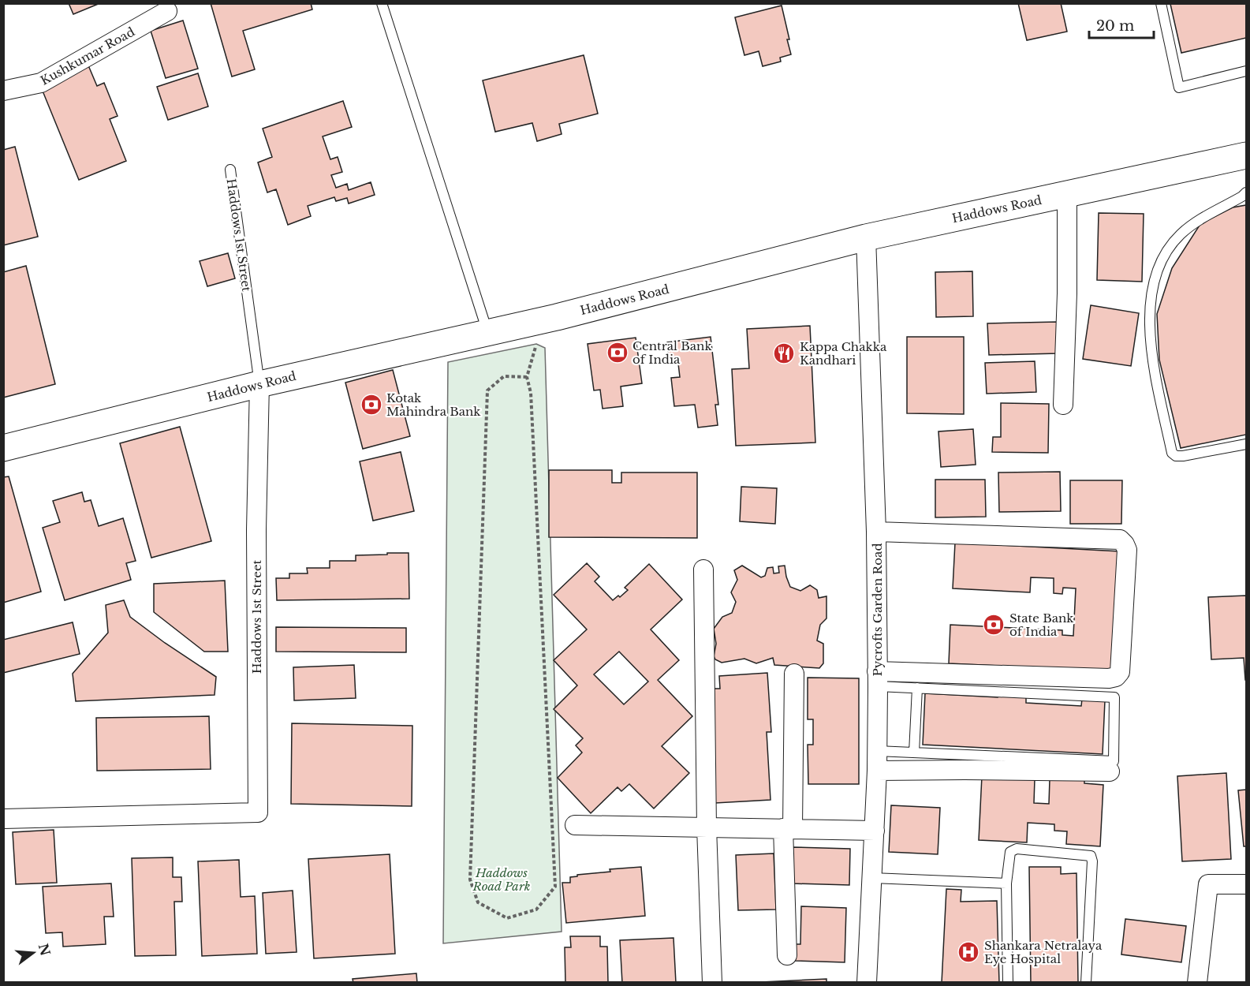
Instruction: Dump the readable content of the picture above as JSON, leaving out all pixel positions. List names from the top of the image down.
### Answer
{
  "streets": {
    "main road": ["Haddows Road"],
    "street": ["Kushkumar Road", "Haddows 1st Street", "Pycrofts Garden Road"]
  },
  "crossings": [
    ["Haddows Road", "Haddows 1st Street"],
    ["Haddows Road", "Pycrofts Garden Road"]
  ],
  "parks": ["Haddows Road Park"],
  "places": {
    "bank": ["Central Bank of India", "Kotak Mahindra Bank", "State Bank of India"],
    "restaurant": ["Kappa Chakka Kandhari"],
    "hospital": ["Shankara Netralaya Eye Hospital"]
  },
  "scale_bar": "20 m",
  "north": "right"
}
